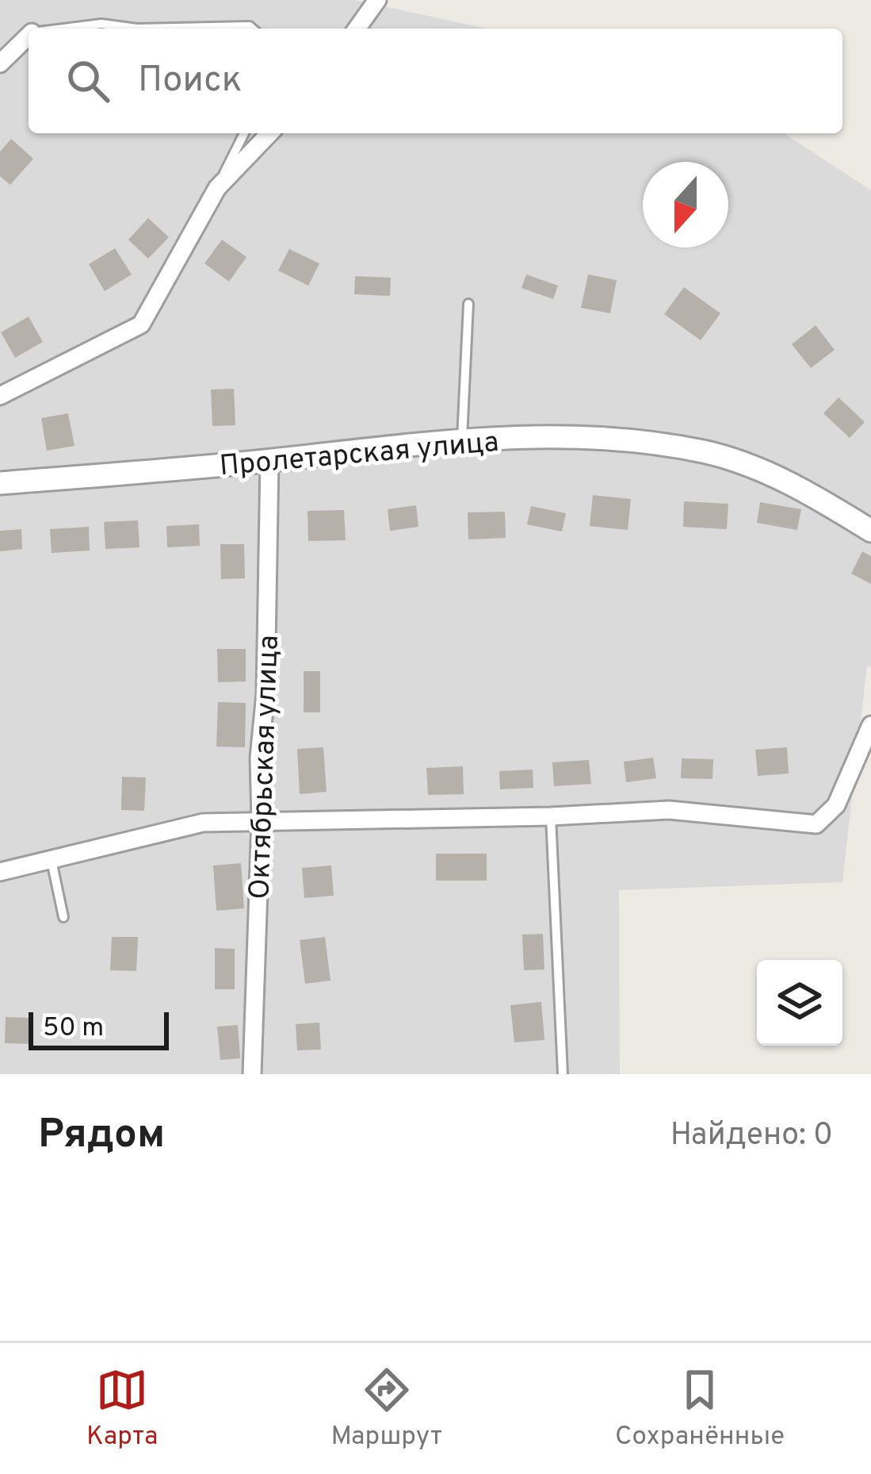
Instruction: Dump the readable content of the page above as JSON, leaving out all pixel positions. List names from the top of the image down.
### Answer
{
  "streets": {
    "street": ["Пролетарская улица", "Октябрьская улица"]
  },
  "crossings": [
    ["Пролетарская улица", "Октябрьская улица"]
  ],
  "scale_bar": "50 m",
  "north": "bottom",
  "page": {
    "search": "Поиск",
    "scale": "50 m",
    "heading": ["Рядом", "Найдено: 0"],
    "nav": ["Карта", "Маршрут", "Сохранённые"]
  }
}
